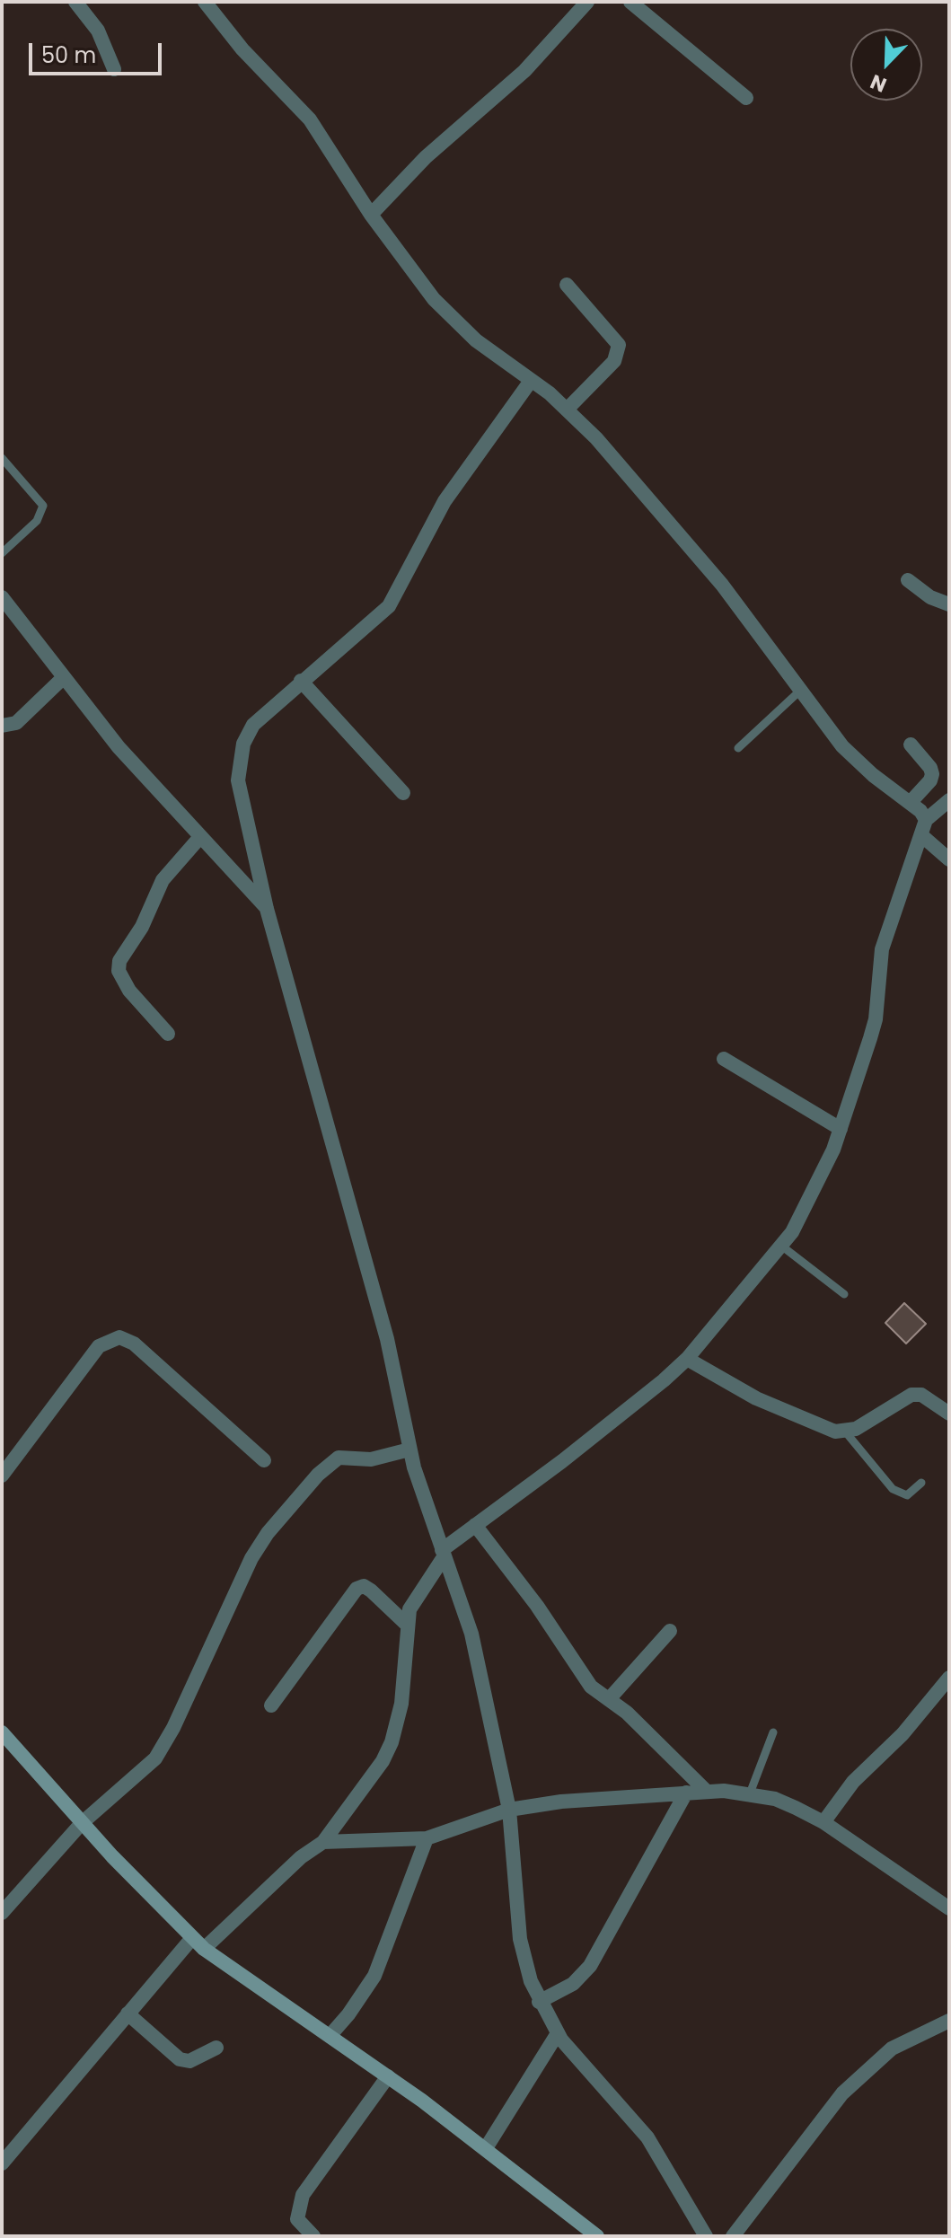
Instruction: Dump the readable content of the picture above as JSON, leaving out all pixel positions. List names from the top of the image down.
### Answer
{
  "scale_bar": "50 m",
  "north": "bottom left"
}
